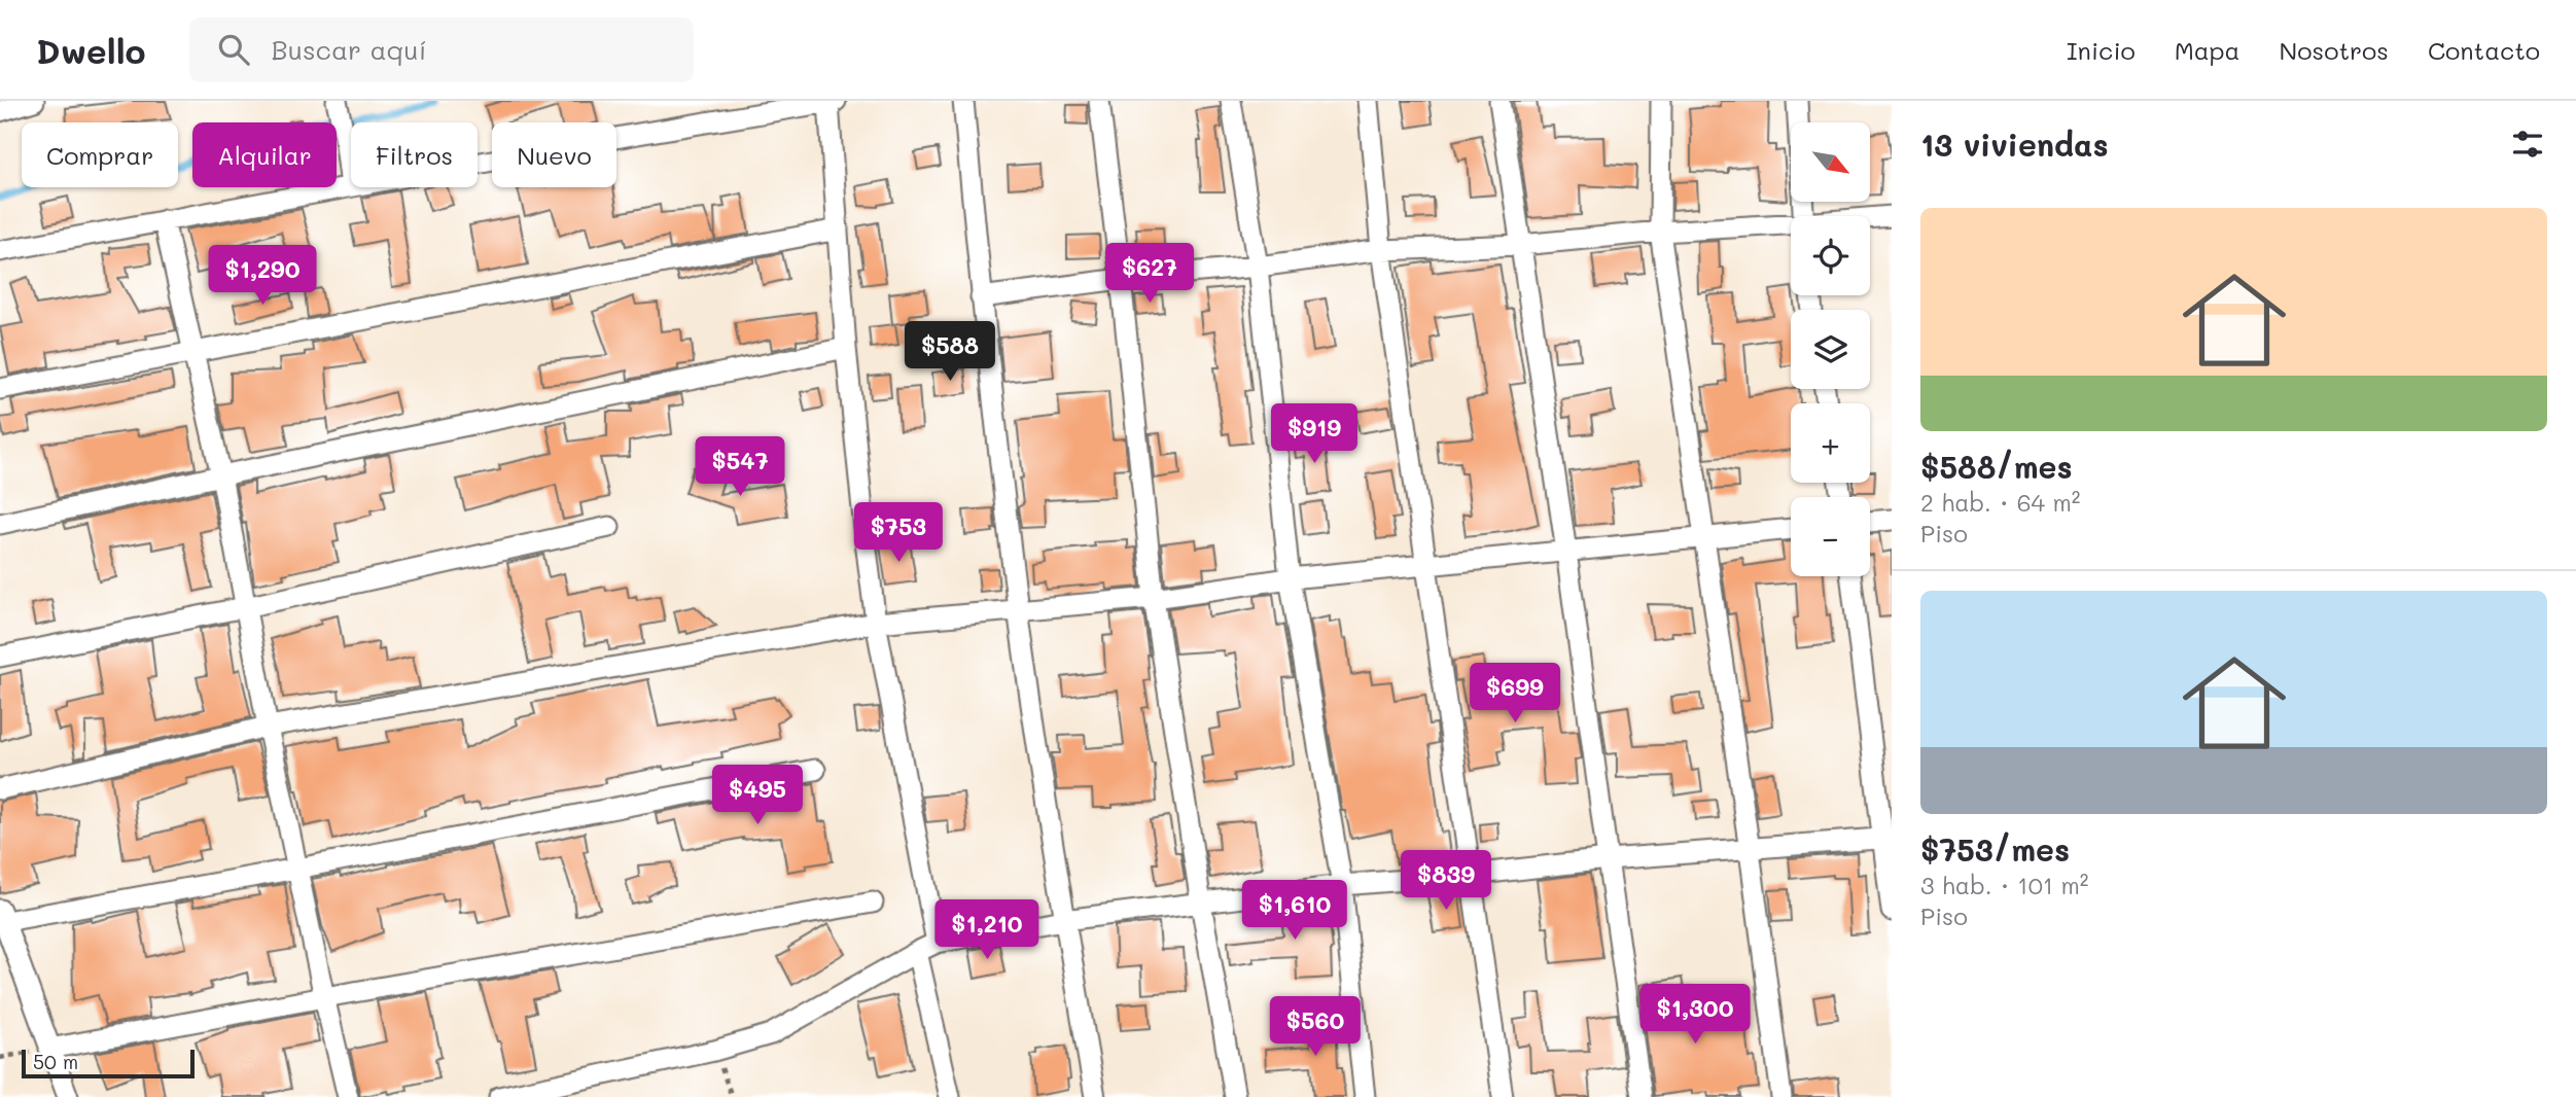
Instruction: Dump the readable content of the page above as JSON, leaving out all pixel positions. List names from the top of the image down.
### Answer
{
  "scale_bar": "50 m",
  "north": "bottom right",
  "page": {
    "header": "Dwello",
    "search": "Buscar aquí",
    "nav": [
      "Inicio",
      "Mapa",
      "Nosotros",
      "Contacto"
    ],
    "heading": "13 viviendas",
    "map_buttons": ["+", "−"],
    "chip": [
      "Comprar",
      "Alquilar",
      "Filtros",
      "Nuevo"
    ],
    "list": [
      {
        "name": "$588/mes",
        "note": "2 hab. · 64 m² · Piso"
      },
      {
        "name": "$753/mes",
        "note": "3 hab. · 101 m² · Piso"
      }
    ],
    "price": [
      "$627",
      "$1,290",
      "$588",
      "$919",
      "$547",
      "$753",
      "$699",
      "$495",
      "$839",
      "$1,610",
      "$1,210",
      "$1,300",
      "$560"
    ],
    "scale": "50 m"
  }
}
